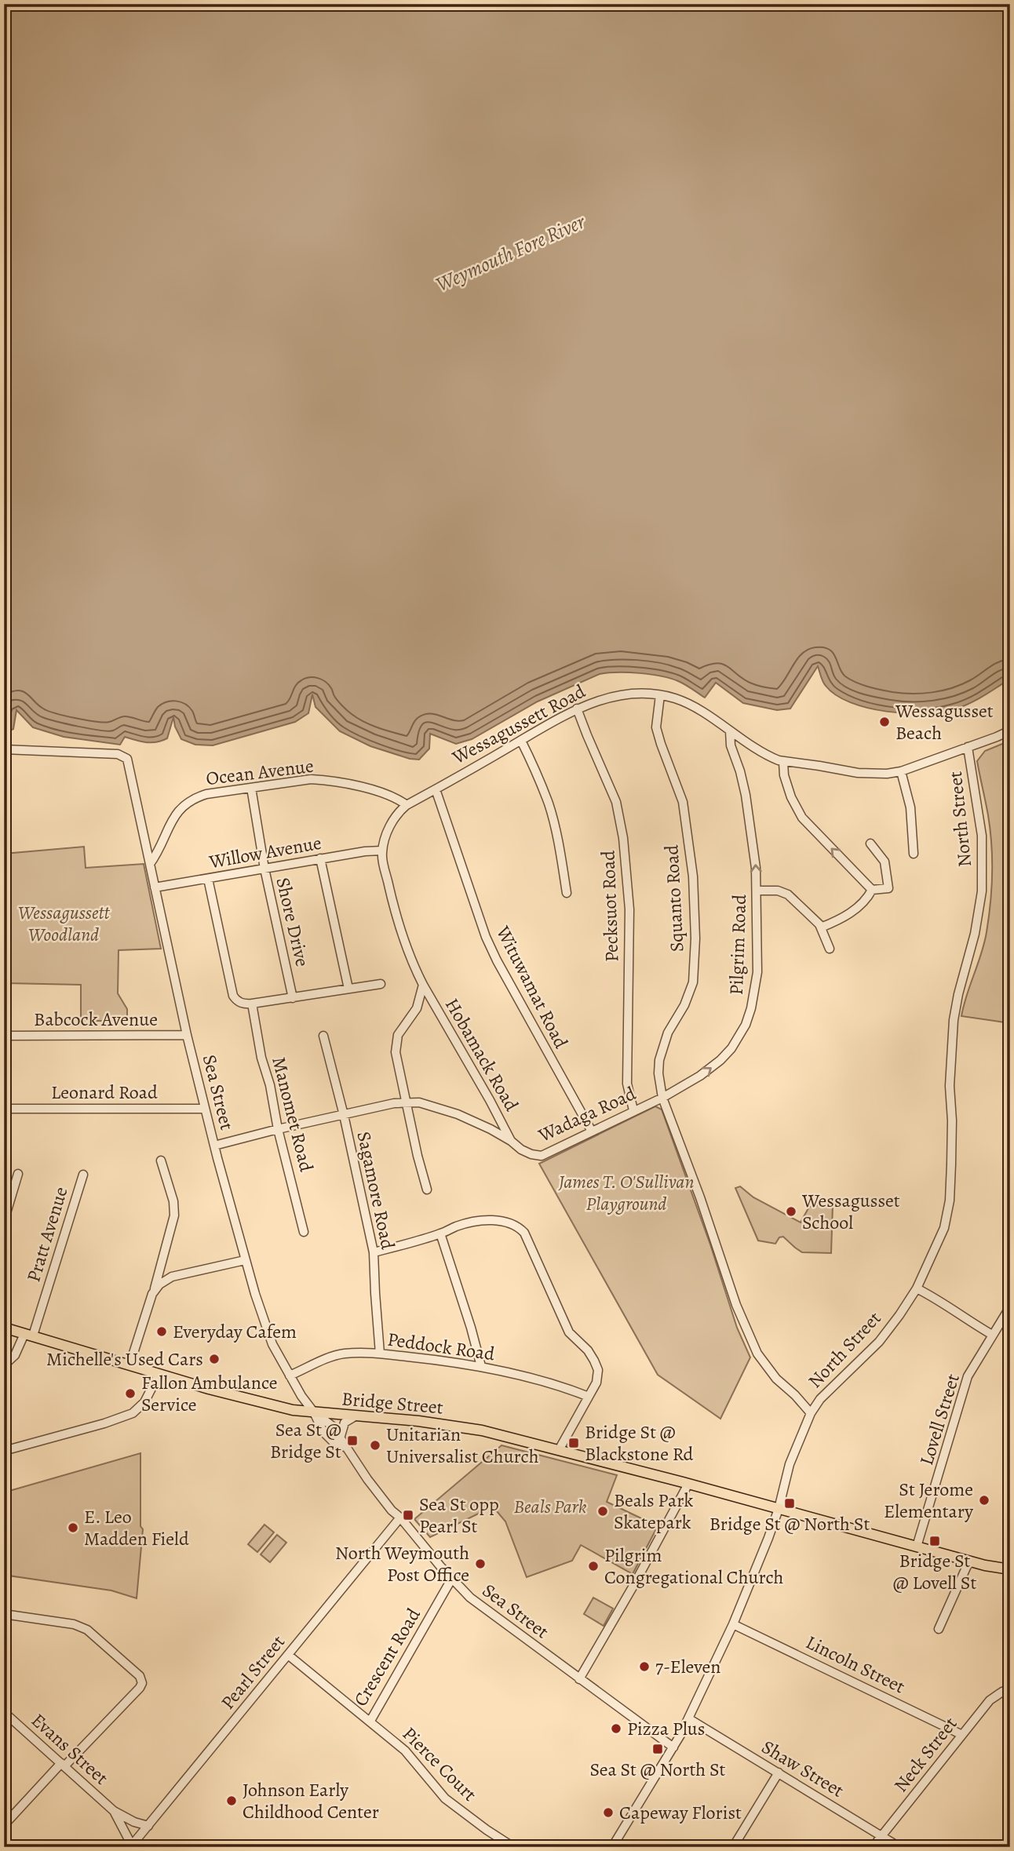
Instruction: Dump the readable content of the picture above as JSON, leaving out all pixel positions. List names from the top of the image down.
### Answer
{
  "streets": {
    "main road": ["Bridge Street"],
    "street": [
      "Wessagussett Road",
      "Ocean Avenue",
      "North Street",
      "Willow Avenue",
      "Squanto Road",
      "Pecksuot Road",
      "Shore Drive",
      "Pilgrim Road",
      "Wituwamat Road",
      "Babcock Avenue",
      "Hobamack Road",
      "Leonard Road",
      "Sea Street",
      "Manomet Road",
      "Wadaga Road",
      "Sagamore Road",
      "Pratt Avenue",
      "Peddock Road",
      "Lovell Street",
      "Crescent Road",
      "Lincoln Street",
      "Pearl Street",
      "Evans Street",
      "Neck Street",
      "Pierce Court",
      "Shaw Street"
    ]
  },
  "crossings": [
    ["Wessagussett Road", "Ocean Avenue"],
    ["Wessagussett Road", "North Street"],
    ["Wessagussett Road", "Willow Avenue"],
    ["Wessagussett Road", "Squanto Road"],
    ["Wessagussett Road", "Pecksuot Road"],
    ["Wessagussett Road", "Pilgrim Road"],
    ["Wessagussett Road", "Wituwamat Road"],
    ["Wessagussett Road", "Hobamack Road"],
    ["Ocean Avenue", "Shore Drive"],
    ["Ocean Avenue", "Sea Street"],
    ["North Street", "Sea Street"],
    ["North Street", "Bridge Street"],
    ["North Street", "Lincoln Street"],
    ["North Street", "Shaw Street"],
    ["Willow Avenue", "Shore Drive"],
    ["Willow Avenue", "Sea Street"],
    ["Squanto Road", "Pilgrim Road"],
    ["Squanto Road", "Wadaga Road"],
    ["Pecksuot Road", "Wadaga Road"],
    ["Pilgrim Road", "Wadaga Road"],
    ["Wituwamat Road", "Wadaga Road"],
    ["Babcock Avenue", "Sea Street"],
    ["Hobamack Road", "Wadaga Road"],
    ["Leonard Road", "Sea Street"],
    ["Sea Street", "Peddock Road"],
    ["Sea Street", "Bridge Street"],
    ["Sea Street", "Crescent Road"],
    ["Sea Street", "Pearl Street"],
    ["Sagamore Road", "Peddock Road"],
    ["Pratt Avenue", "Bridge Street"],
    ["Bridge Street", "Lovell Street"],
    ["Crescent Road", "Pearl Street"],
    ["Crescent Road", "Pierce Court"],
    ["Lincoln Street", "Neck Street"],
    ["Pearl Street", "Evans Street"],
    ["Neck Street", "Shaw Street"]
  ],
  "one_way": ["Pilgrim Road"],
  "water": ["Weymouth Fore River"],
  "parks": ["Wessagussett Woodland", "James T. O'Sullivan Playground", "Beals Park"],
  "places": {
    "other": [
      "Wessagusset Beach",
      "Wessagusset School",
      "Everyday Cafem",
      "Michelle's Used Cars",
      "Fallon Ambulance Service",
      "Unitarian Universalist Church",
      "St Jerome Elementary",
      "Beals Park Skatepark",
      "E. Leo Madden Field",
      "North Weymouth Post Office",
      "Pilgrim Congregational Church",
      "7-Eleven",
      "Pizza Plus",
      "Johnson Early Childhood Center",
      "Capeway Florist"
    ],
    "transit": [
      "Sea St @ Bridge St",
      "Bridge St @ Blackstone Rd",
      "Bridge St @ North St",
      "Sea St opp Pearl St",
      "Bridge St @ Lovell St",
      "Sea St @ North St"
    ]
  }
}
